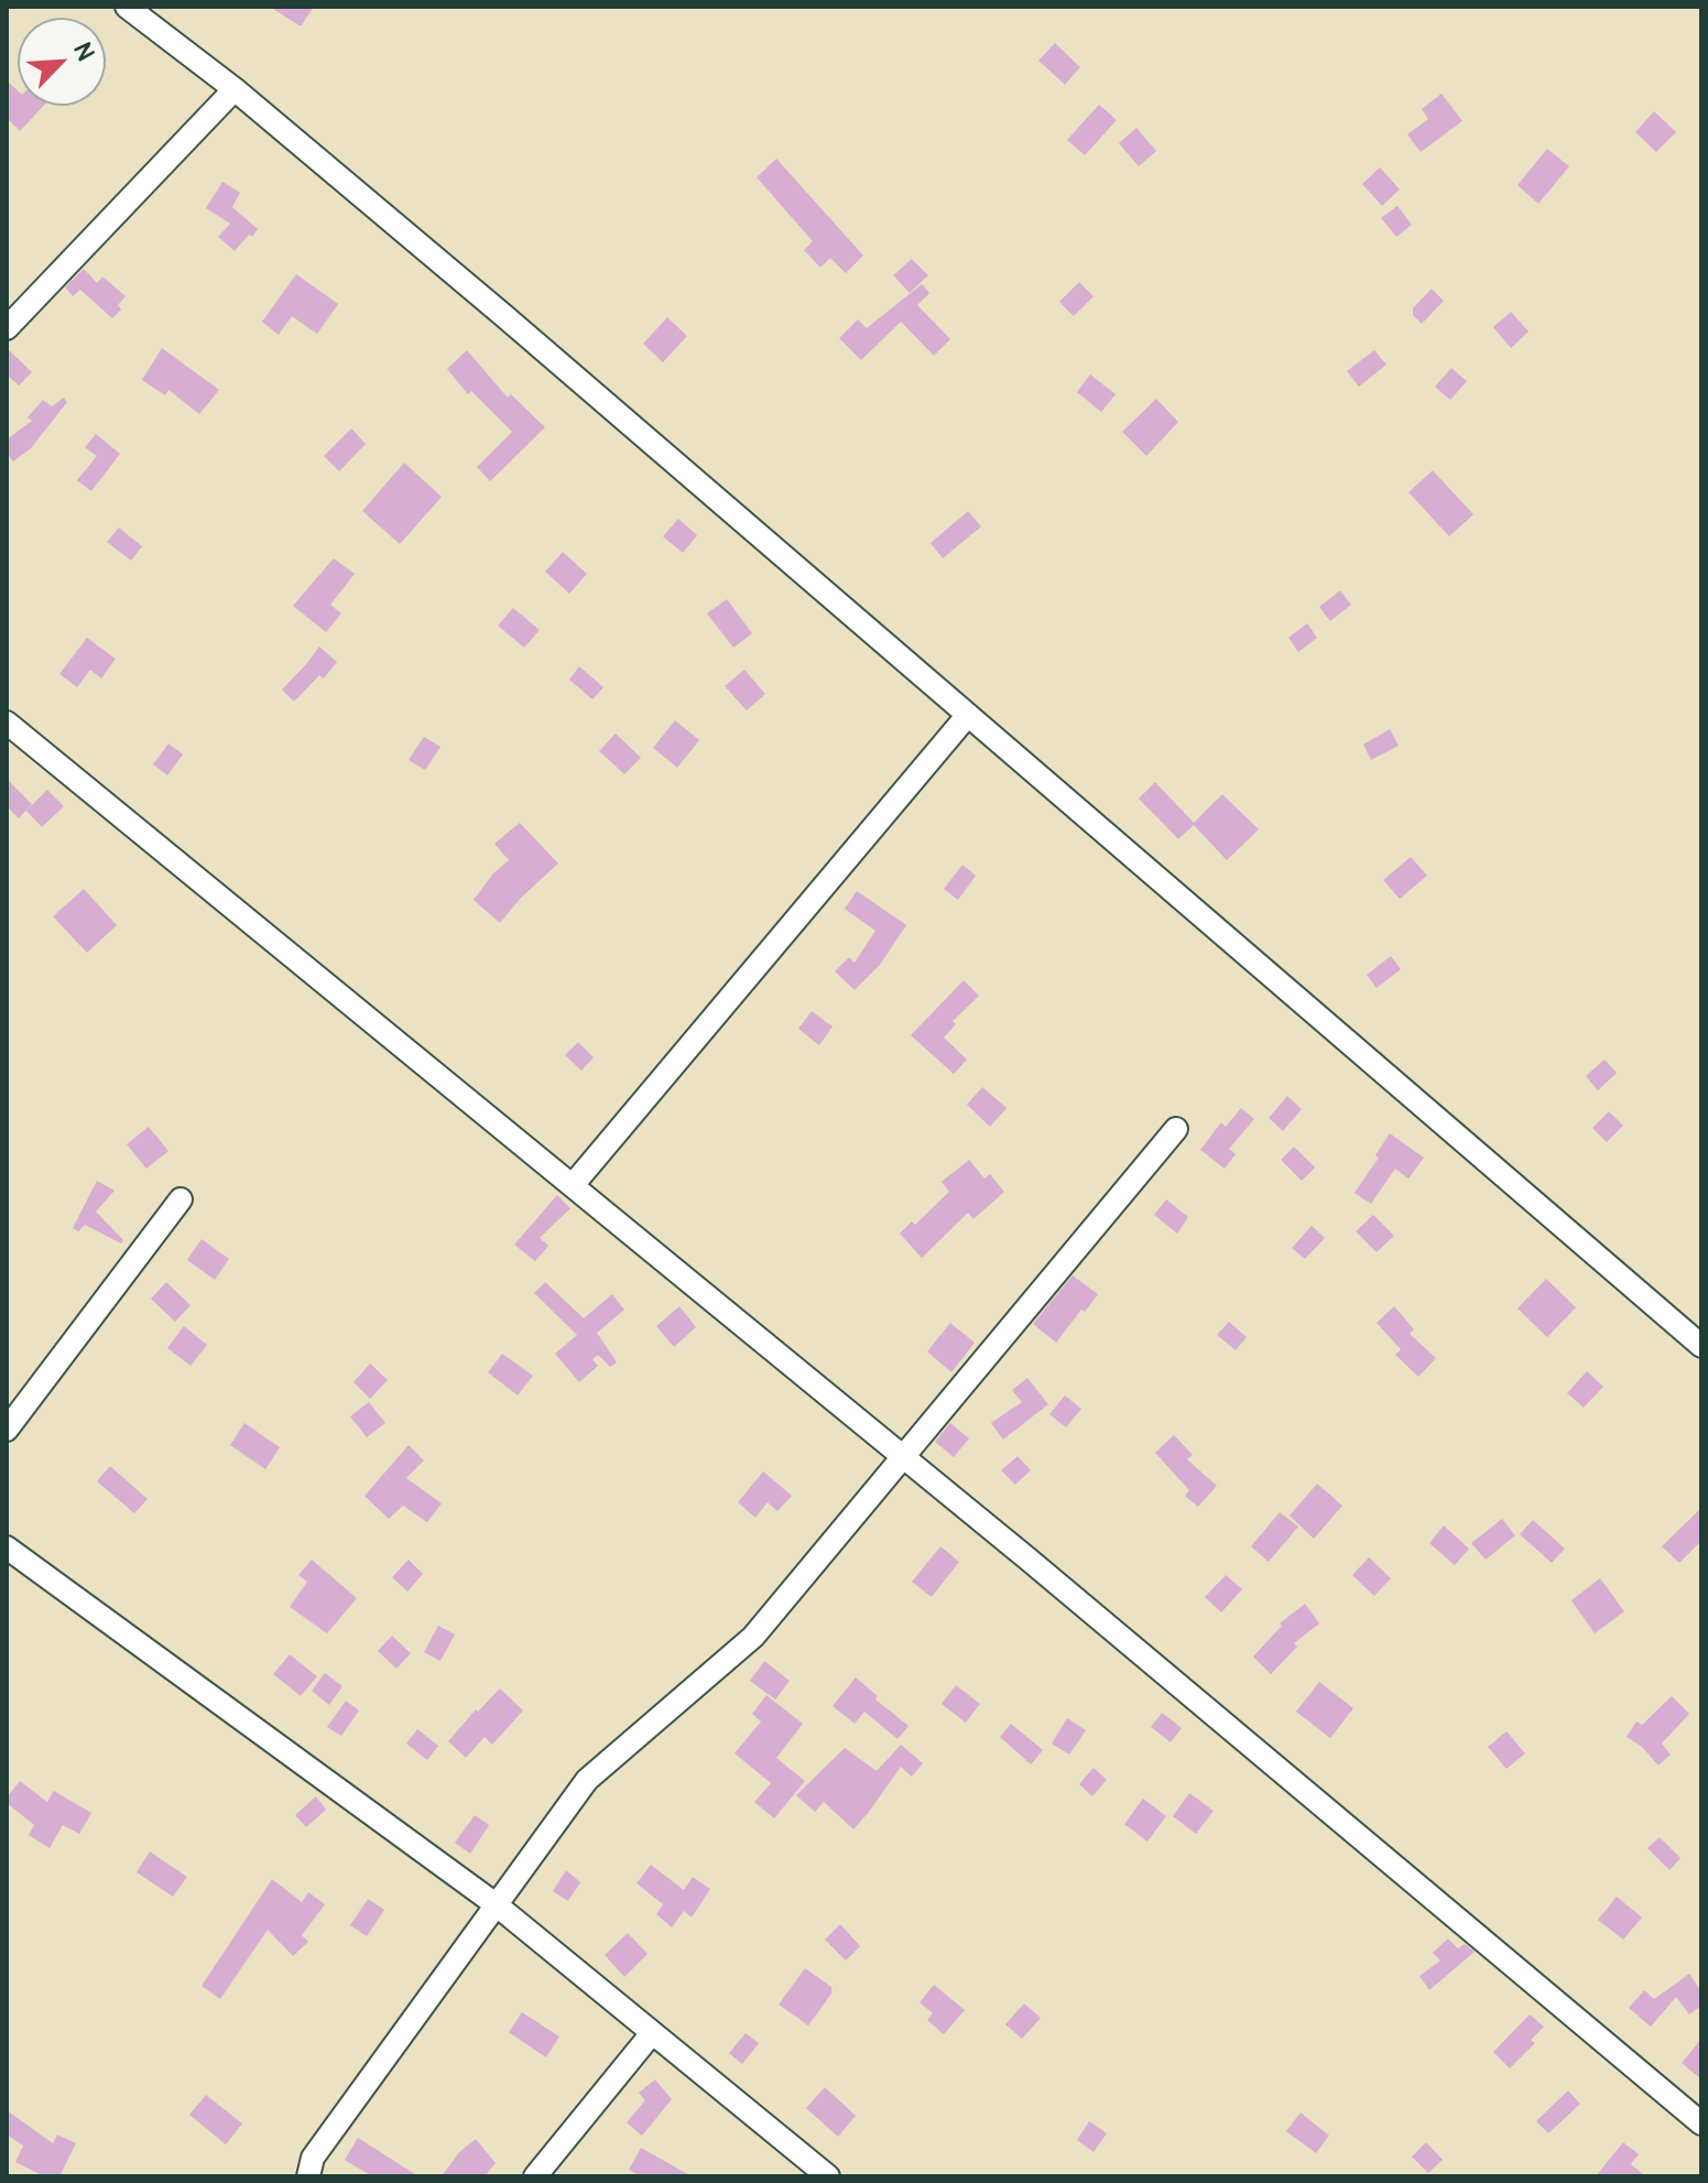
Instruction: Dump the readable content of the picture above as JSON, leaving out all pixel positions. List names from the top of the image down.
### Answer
{
  "north": "top right"
}
